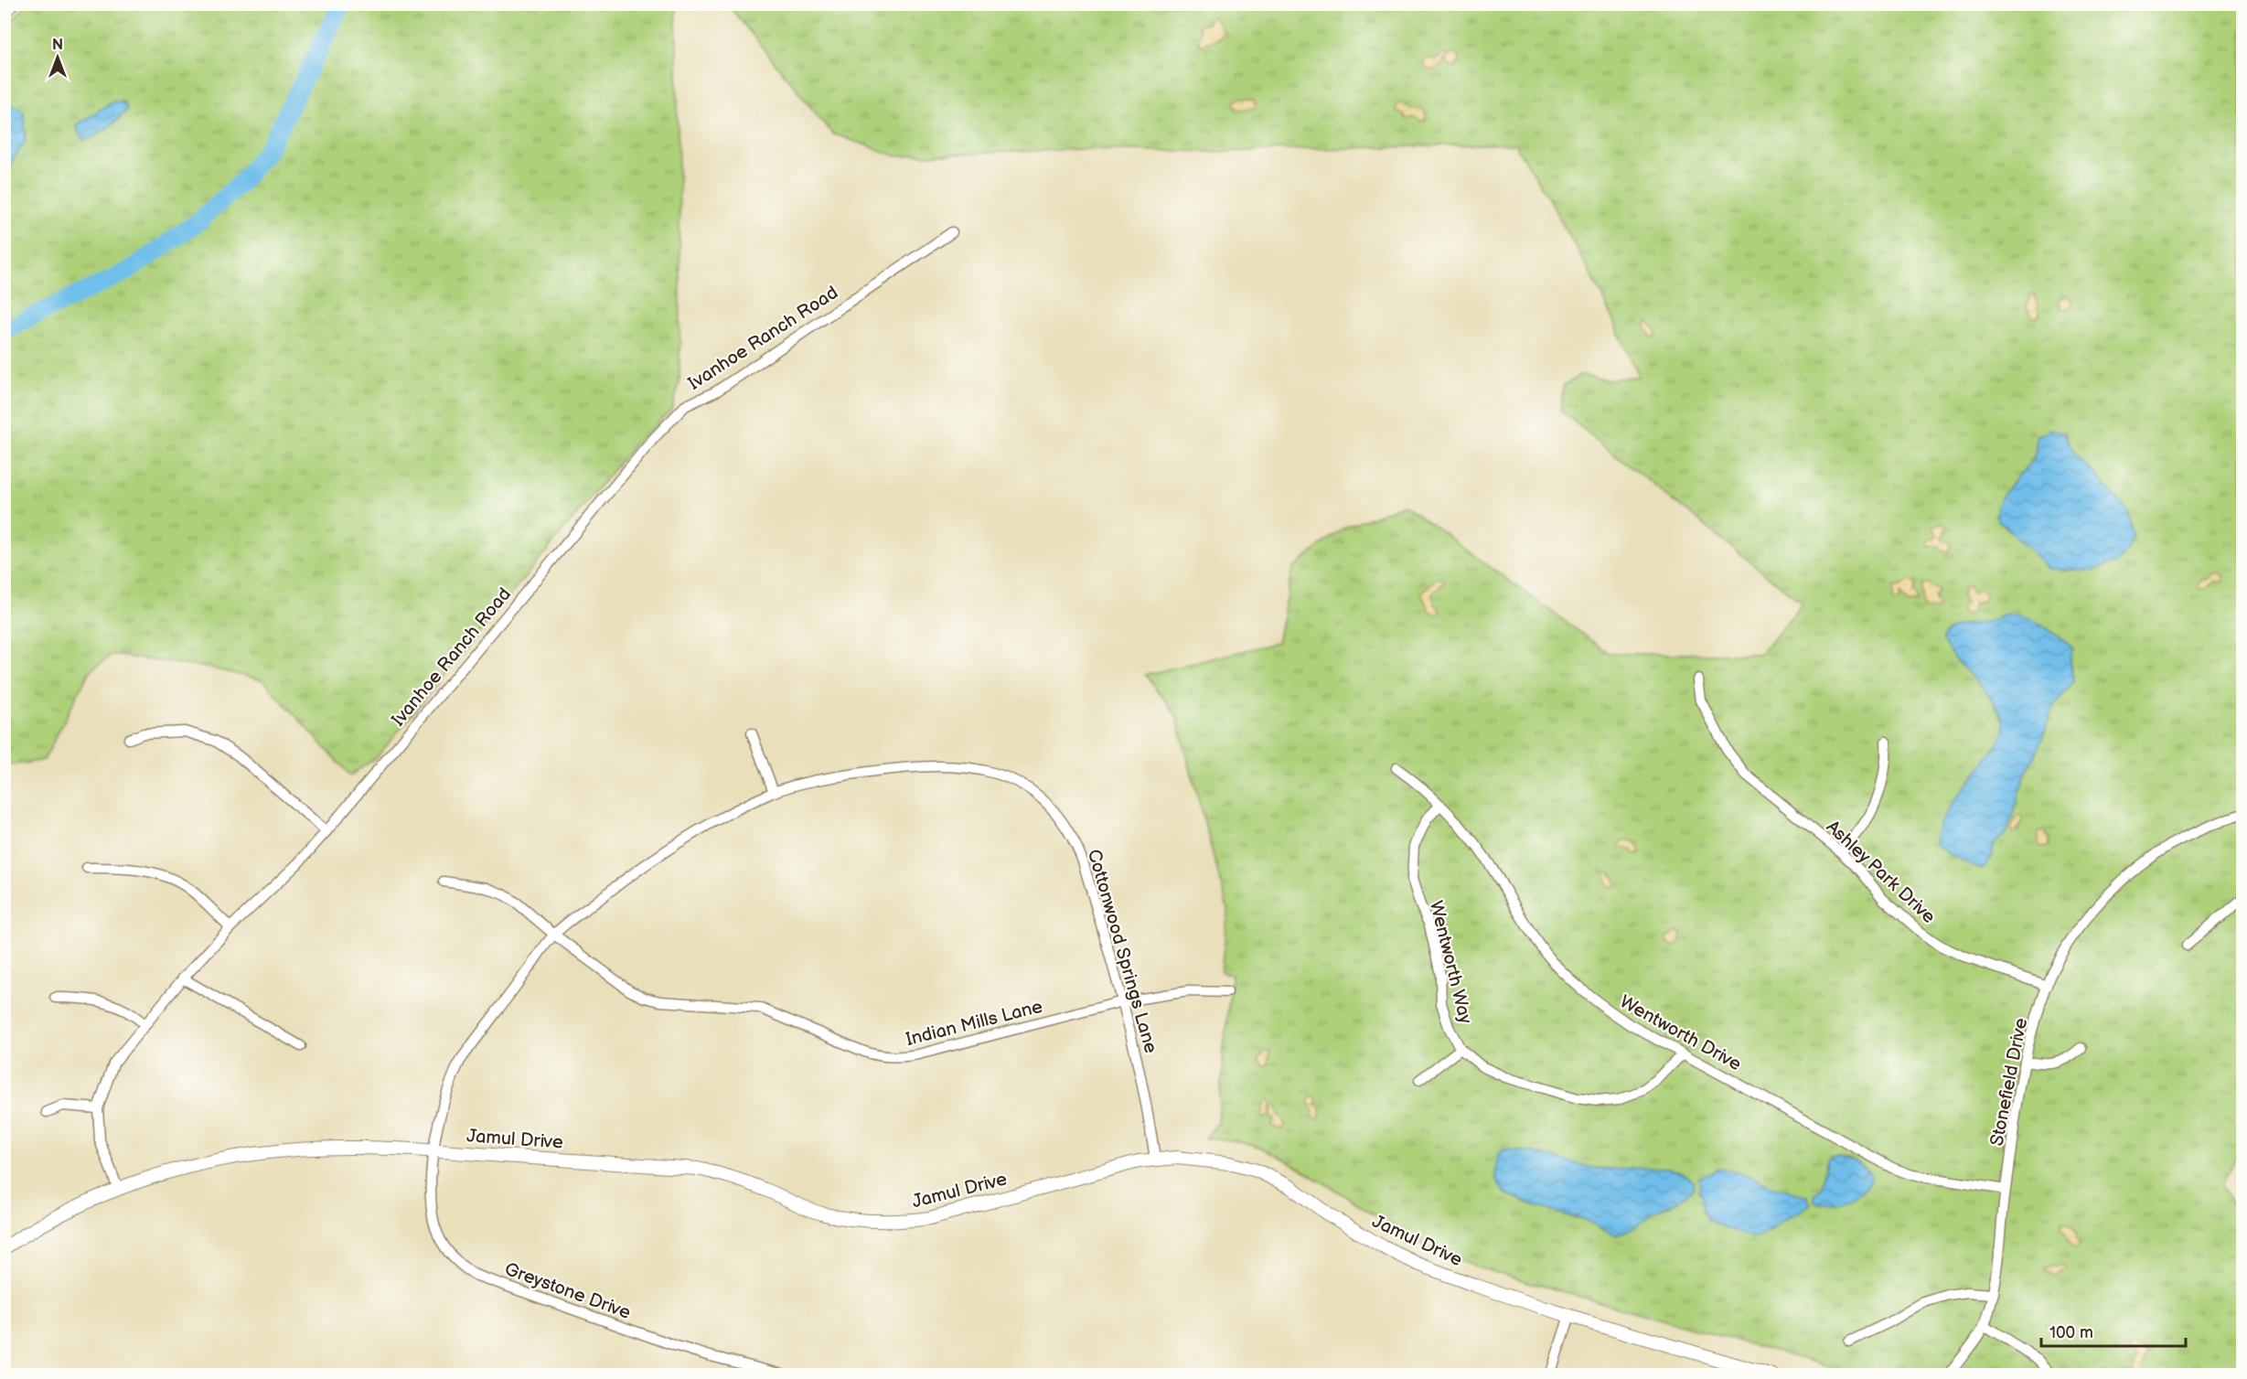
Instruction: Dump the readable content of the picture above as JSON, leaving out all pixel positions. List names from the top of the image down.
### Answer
{
  "streets": {
    "street": [
      "Ivanhoe Ranch Road",
      "Ashley Park Drive",
      "Cottonwood Springs Lane",
      "Wentworth Way",
      "Indian Mills Lane",
      "Wentworth Drive",
      "Stonefield Drive",
      "Jamul Drive",
      "Greystone Drive"
    ]
  },
  "crossings": [
    ["Ivanhoe Ranch Road", "Jamul Drive"],
    ["Ashley Park Drive", "Stonefield Drive"],
    ["Cottonwood Springs Lane", "Indian Mills Lane"],
    ["Cottonwood Springs Lane", "Jamul Drive"],
    ["Cottonwood Springs Lane", "Greystone Drive"],
    ["Wentworth Way", "Wentworth Drive"],
    ["Wentworth Drive", "Stonefield Drive"],
    ["Jamul Drive", "Greystone Drive"]
  ],
  "scale_bar": "100 m",
  "north": "top"
}
